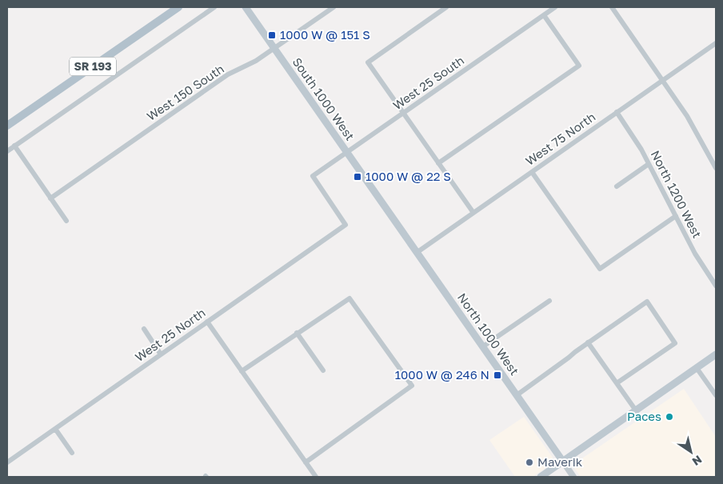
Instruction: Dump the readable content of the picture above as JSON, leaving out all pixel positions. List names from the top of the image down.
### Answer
{
  "streets": {
    "main road": ["SR 193", "South 1000 West", "North 1000 West"],
    "street": [
      "West 25 South",
      "West 150 South",
      "West 75 North",
      "North 1200 West",
      "West 25 North"
    ]
  },
  "crossings": [
    ["West 25 South", "South 1000 West"],
    ["West 25 South", "West 25 North"],
    ["West 150 South", "South 1000 West"],
    ["South 1000 West", "North 1000 West"],
    ["West 75 North", "North 1200 West"],
    ["West 75 North", "North 1000 West"]
  ],
  "places": {
    "transit": ["1000 W @ 151 S", "1000 W @ 22 S", "1000 W @ 246 N"],
    "other": ["Paces", "Maverik"]
  },
  "north": "bottom right"
}
